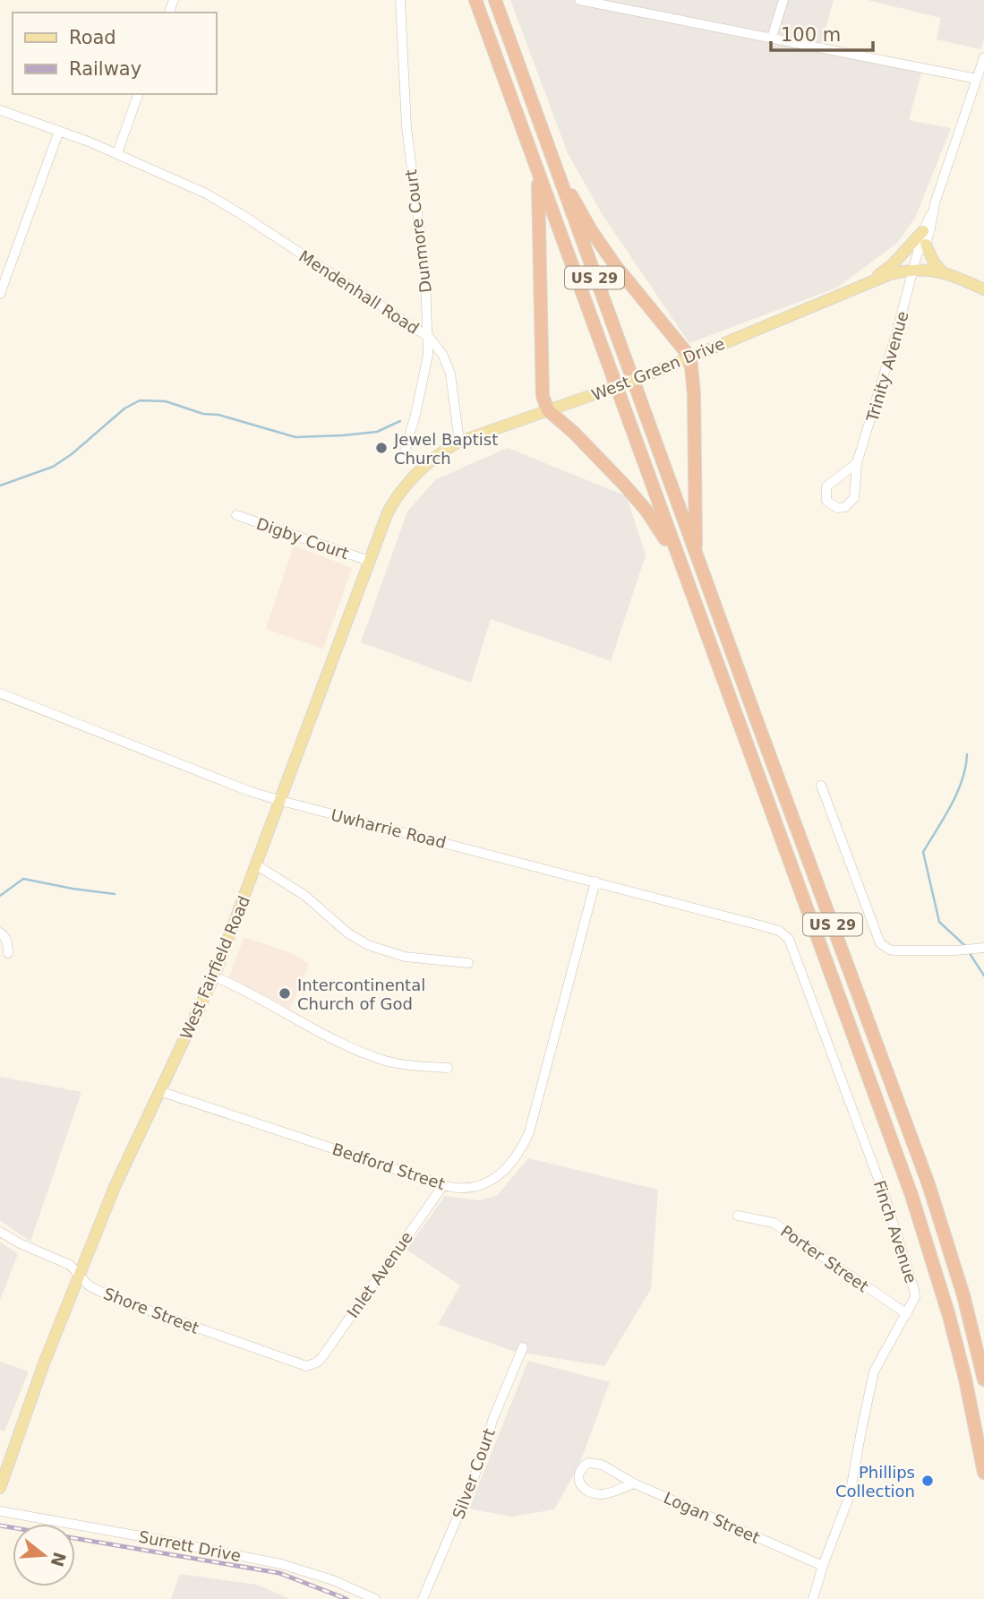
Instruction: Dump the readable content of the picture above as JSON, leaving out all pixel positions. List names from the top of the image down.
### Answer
{
  "streets": {
    "highway": ["US 29"],
    "main road": ["West Green Drive", "West Fairfield Road"],
    "street": [
      "Dunmore Court",
      "Mendenhall Road",
      "Trinity Avenue",
      "Digby Court",
      "Uwharrie Road",
      "Bedford Street",
      "Finch Avenue",
      "Porter Street",
      "Inlet Avenue",
      "Shore Street",
      "Silver Court",
      "Logan Street",
      "Surrett Drive"
    ]
  },
  "crossings": [
    ["Dunmore Court", "Mendenhall Road"],
    ["Mendenhall Road", "West Green Drive"],
    ["Trinity Avenue", "West Green Drive"],
    ["West Green Drive", "West Fairfield Road"],
    ["Digby Court", "West Fairfield Road"],
    ["Uwharrie Road", "West Fairfield Road"],
    ["Uwharrie Road", "Bedford Street"],
    ["Uwharrie Road", "Finch Avenue"],
    ["West Fairfield Road", "Bedford Street"],
    ["West Fairfield Road", "Shore Street"],
    ["Bedford Street", "Inlet Avenue"],
    ["Finch Avenue", "Porter Street"],
    ["Finch Avenue", "Logan Street"],
    ["Inlet Avenue", "Shore Street"]
  ],
  "places": ["Jewel Baptist Church", "Intercontinental Church of God", "Phillips Collection"],
  "legend": ["Road", "Railway"],
  "scale_bar": "100 m",
  "north": "right"
}
